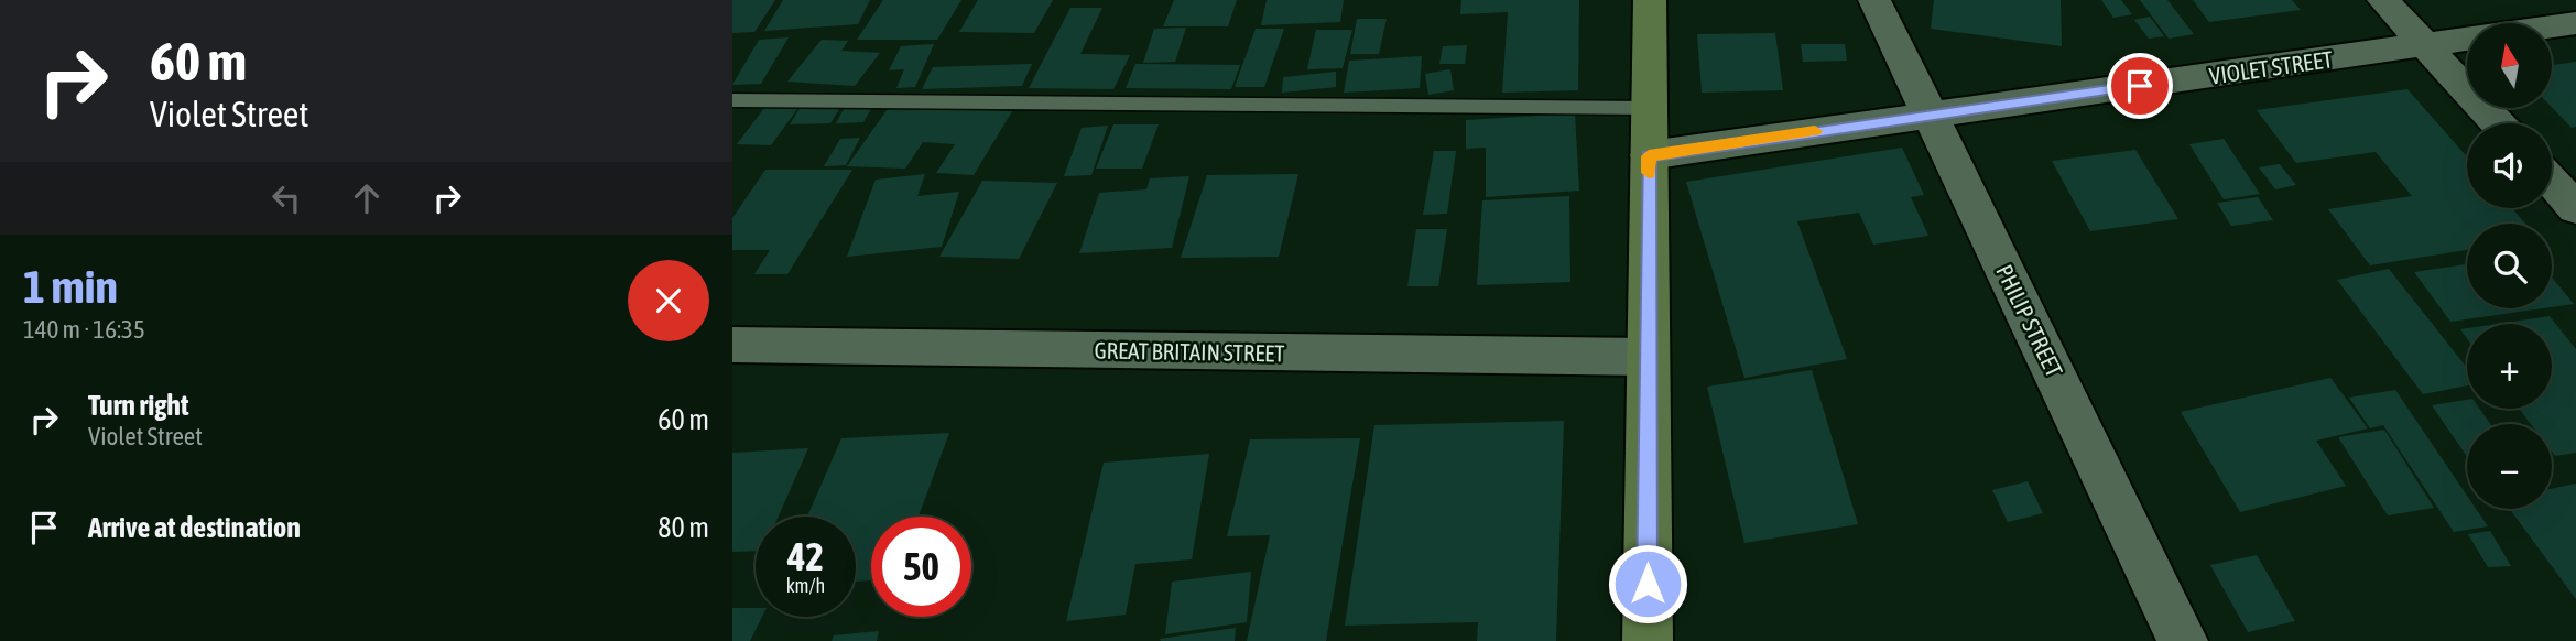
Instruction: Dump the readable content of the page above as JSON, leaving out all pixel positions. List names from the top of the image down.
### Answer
{
  "streets": {
    "street": ["VIOLET STREET", "PHILIP STREET", "GREAT BRITAIN STREET"]
  },
  "crossings": [
    ["VIOLET STREET", "PHILIP STREET"]
  ],
  "north": "top",
  "page": {
    "turn": ["60 m", "Violet Street"],
    "map_buttons": ["+", "−"],
    "heading": ["1 min", "140 m · 16:35"],
    "list": [
      {
        "name": "Turn right",
        "note": "Violet Street",
        "value": "60 m"
      },
      {
        "name": "Arrive at destination",
        "value": "80 m"
      }
    ],
    "speed": "42 km/h",
    "limit": "50"
  }
}
